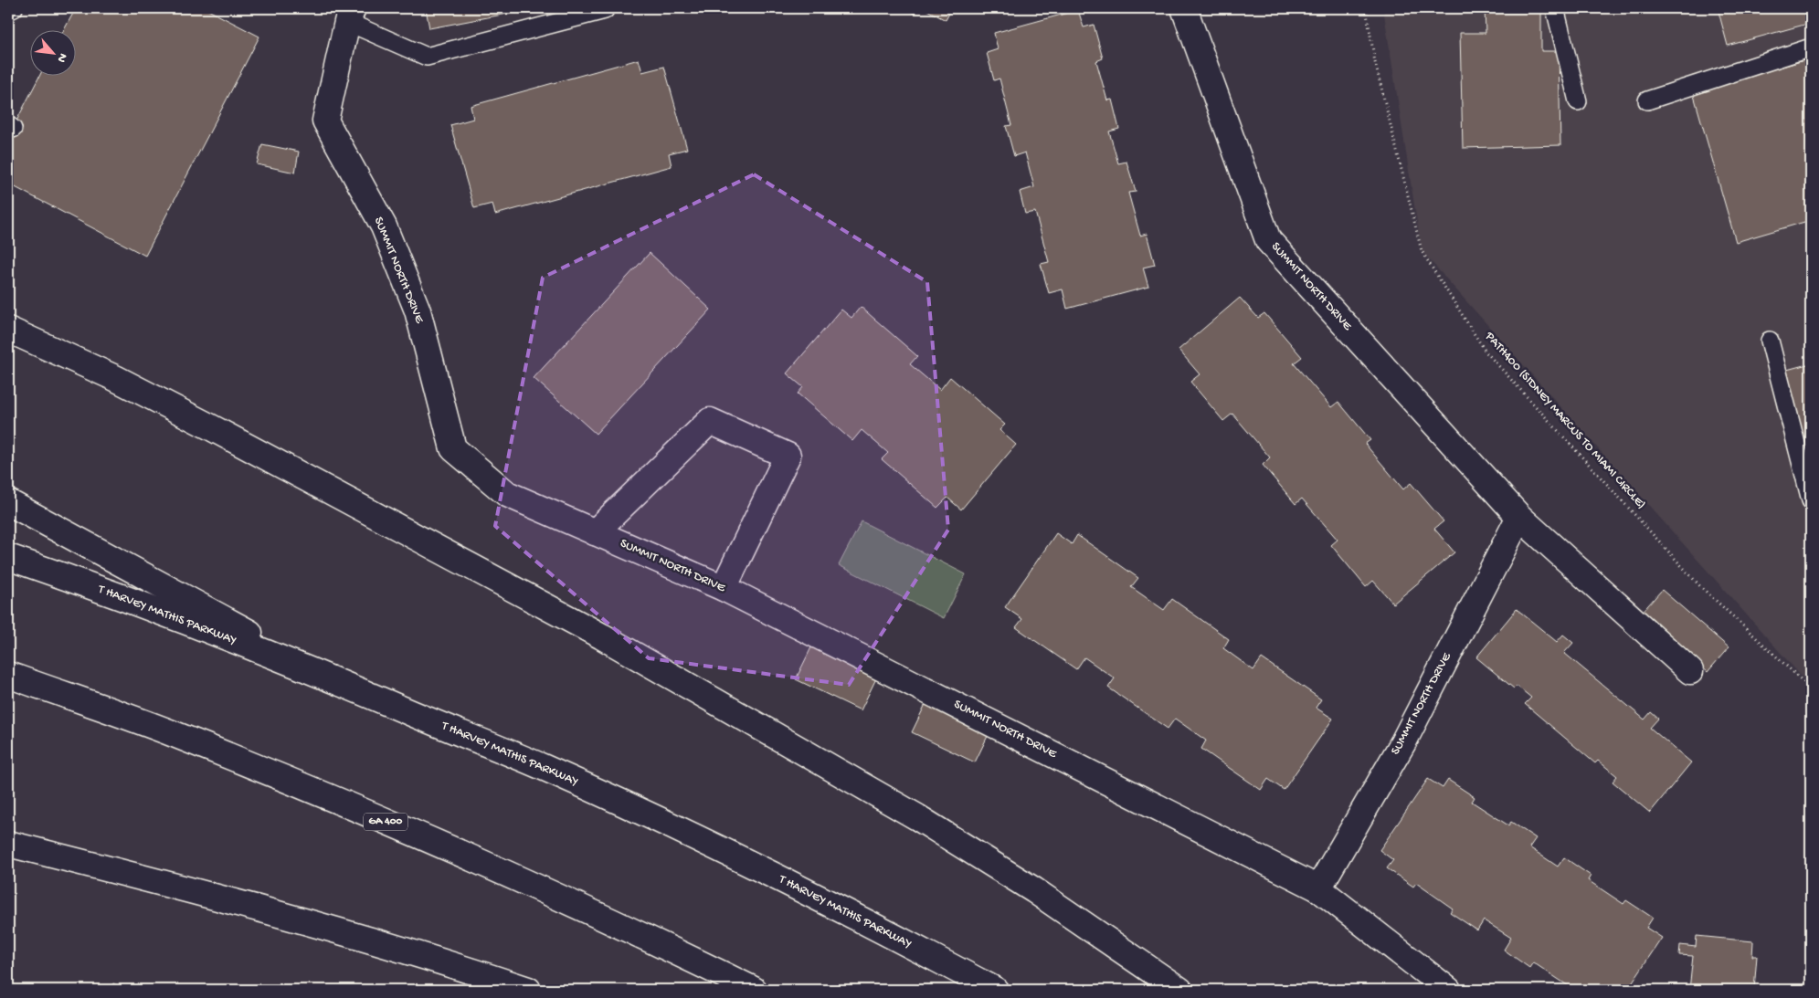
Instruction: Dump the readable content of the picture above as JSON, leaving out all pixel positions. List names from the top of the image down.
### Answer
{
  "streets": {
    "main road": ["SUMMIT NORTH DRIVE", "T HARVEY MATHIS PARKWAY", "GA 400"],
    "path": ["PATH400 (SIDNEY MARCUS TO MIAMI CIRCLE)"]
  },
  "north": "bottom right"
}
